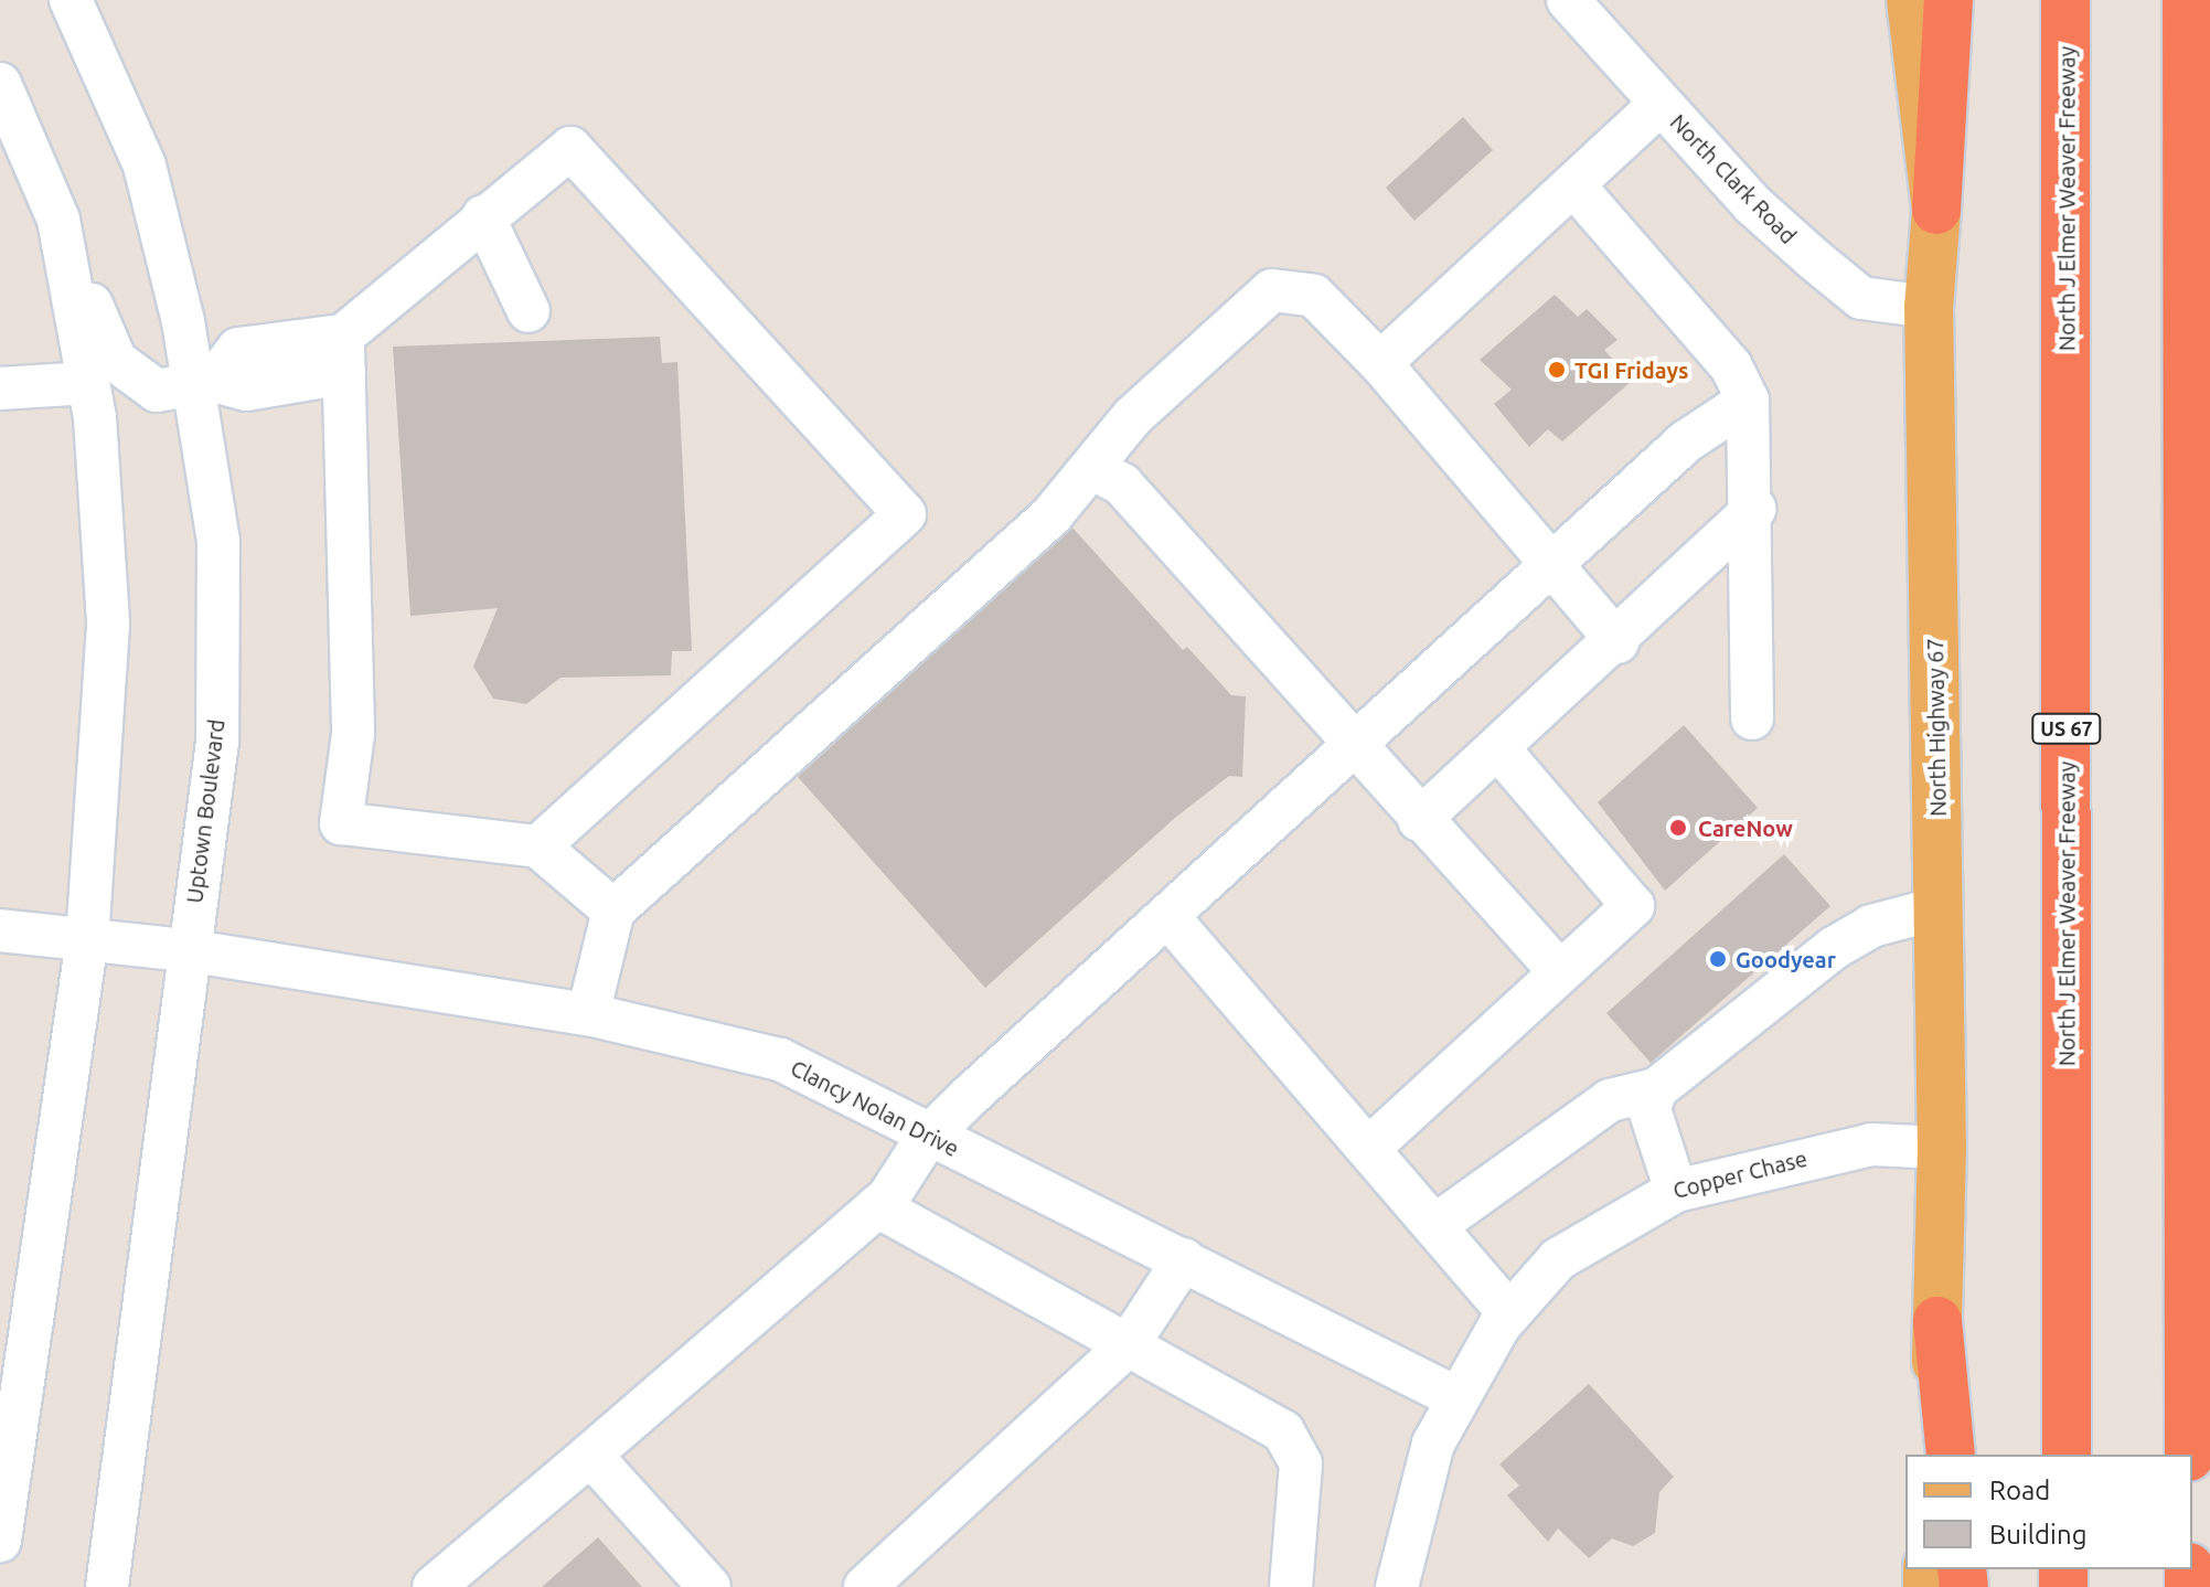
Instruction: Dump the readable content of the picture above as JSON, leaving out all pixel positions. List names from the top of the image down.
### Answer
{
  "streets": {
    "highway": ["North J Elmer Weaver Freeway", "US 67"],
    "main road": ["North Highway 67"],
    "street": [
      "North Clark Road",
      "Uptown Boulevard",
      "Clancy Nolan Drive",
      "Copper Chase"
    ]
  },
  "crossings": [
    ["North Clark Road", "North Highway 67"],
    ["North Highway 67", "Copper Chase"],
    ["Uptown Boulevard", "Clancy Nolan Drive"],
    ["Clancy Nolan Drive", "Copper Chase"]
  ],
  "places": ["TGI Fridays", "CareNow", "Goodyear"],
  "legend": ["Road", "Building"]
}
